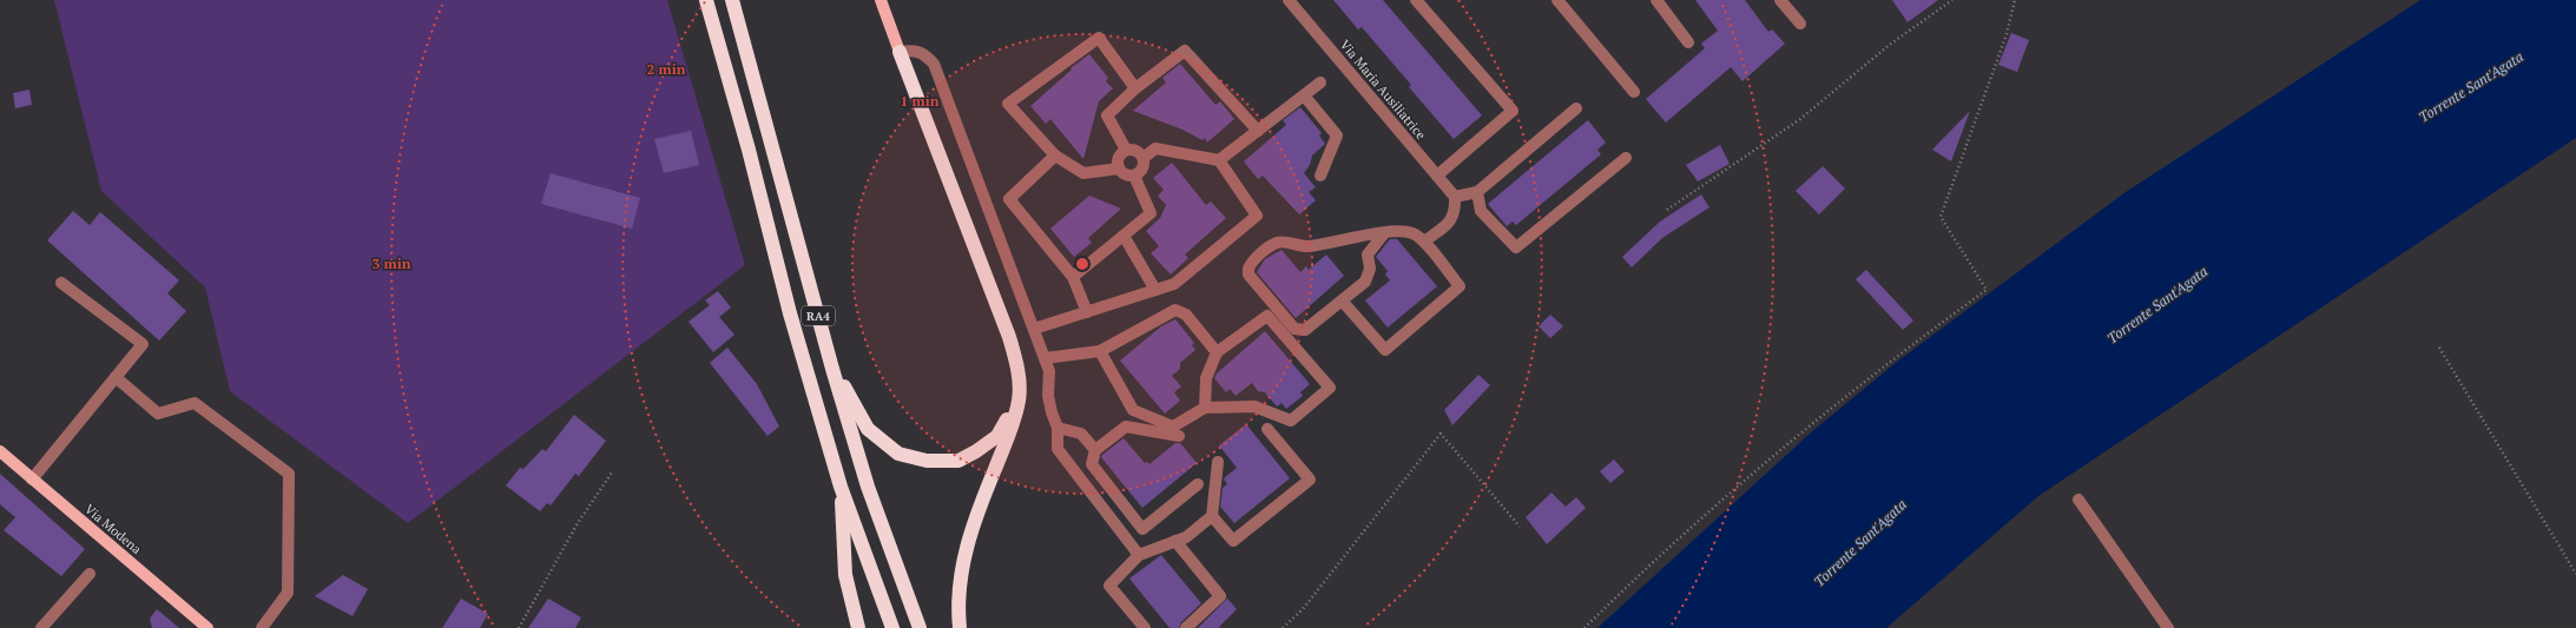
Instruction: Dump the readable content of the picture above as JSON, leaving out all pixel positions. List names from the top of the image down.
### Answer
{
  "streets": {
    "highway": ["RA4"],
    "main road": ["Via Modena"],
    "street": ["Via Maria Ausiliatrice"]
  },
  "water": ["Torrente Sant'Agata"],
  "rings": ["2 min", "1 min", "3 min"]
}
